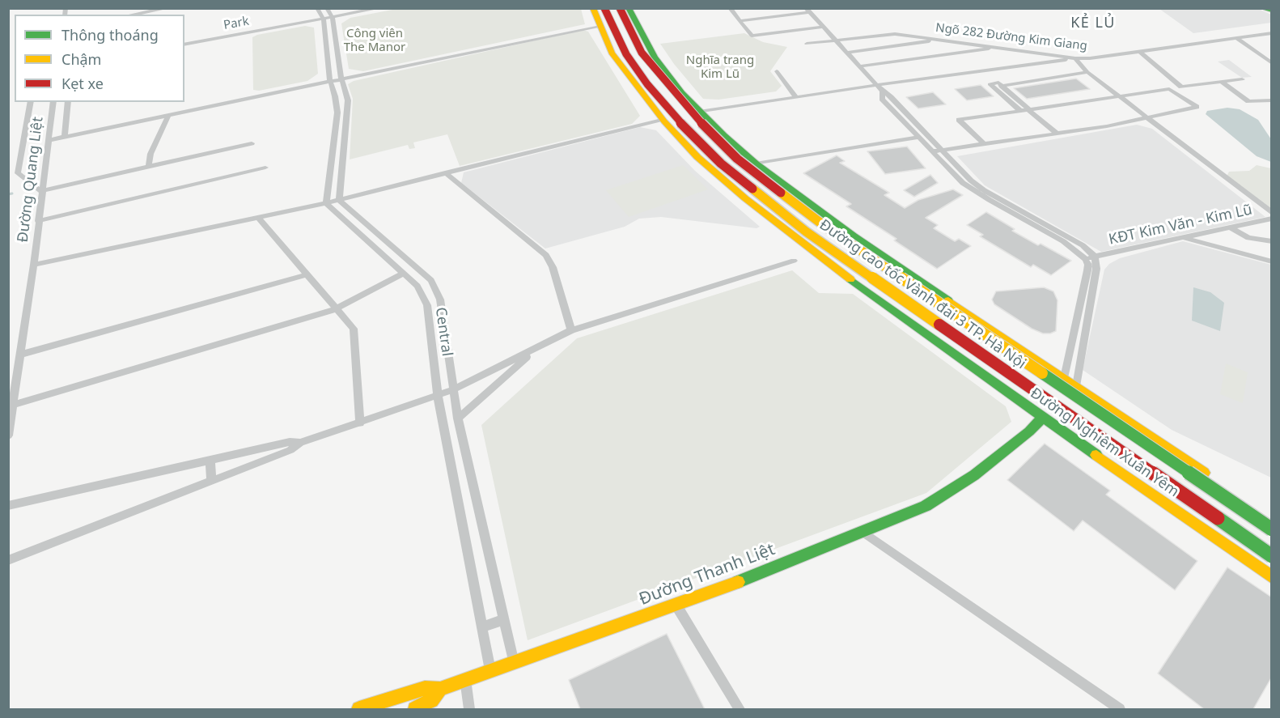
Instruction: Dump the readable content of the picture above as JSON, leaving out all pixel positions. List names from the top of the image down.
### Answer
{
  "streets": {
    "main road": ["Đường cao tốc Vành đai 3 TP. Hà Nội", "Đường Nghiêm Xuân Yêm", "Đường Thanh Liệt"],
    "street": [
      "Park",
      "Ngõ 282 Đường Kim Giang",
      "Đường Quang Liệt",
      "KĐT Kim Văn - Kim Lũ",
      "Central"
    ]
  },
  "crossings": [
    ["Ngõ 282 Đường Kim Giang", "KĐT Kim Văn - Kim Lũ"],
    ["KĐT Kim Văn - Kim Lũ", "Đường Nghiêm Xuân Yêm"],
    ["Central", "Đường Thanh Liệt"],
    ["Đường Nghiêm Xuân Yêm", "Đường Thanh Liệt"]
  ],
  "districts": ["KẺ LỦ"],
  "parks": ["Công viên The Manor", "Nghĩa trang Kim Lũ"],
  "legend": ["Thông thoáng", "Chậm", "Kẹt xe"]
}
